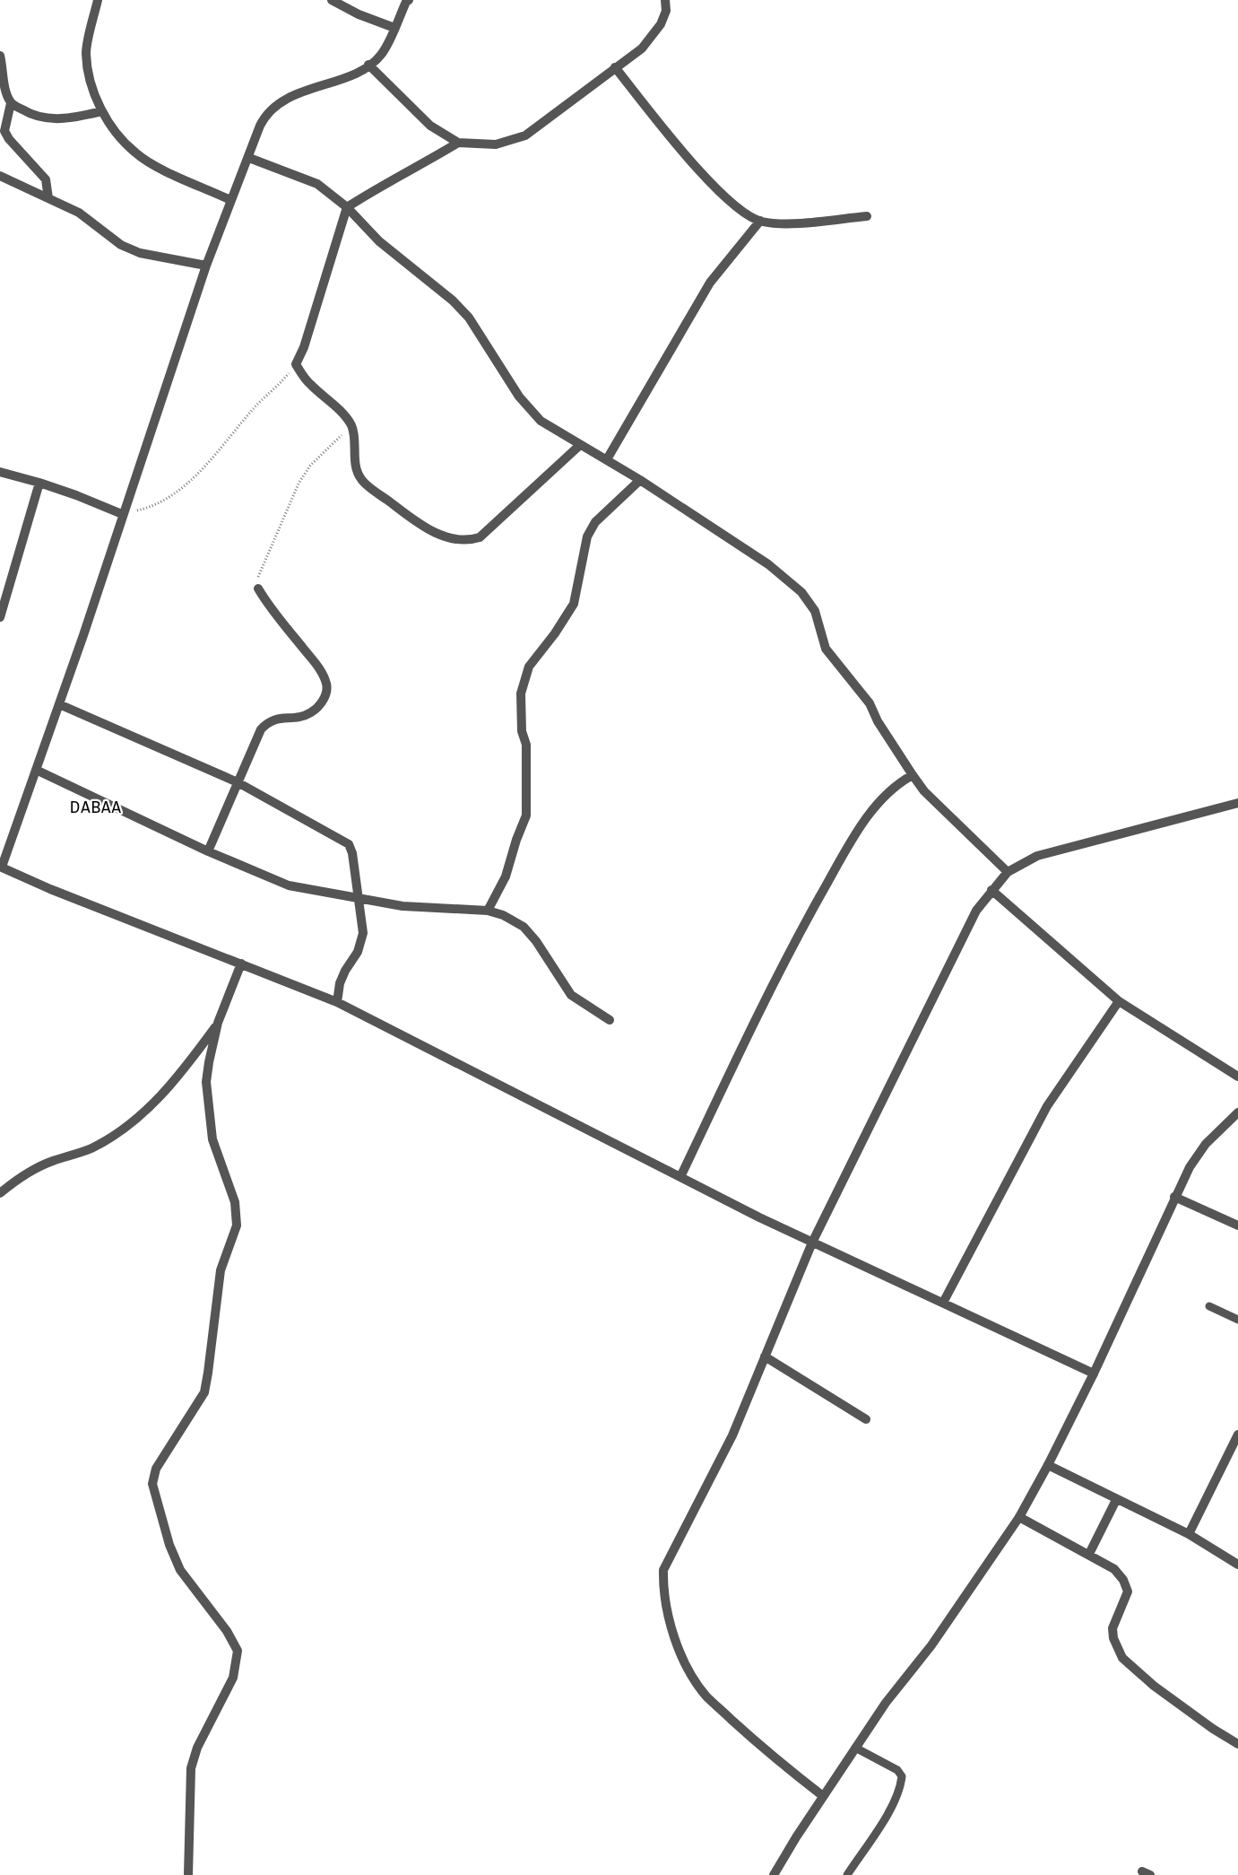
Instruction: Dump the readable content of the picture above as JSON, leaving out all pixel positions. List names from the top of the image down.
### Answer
{
  "districts": ["DABAA"]
}
